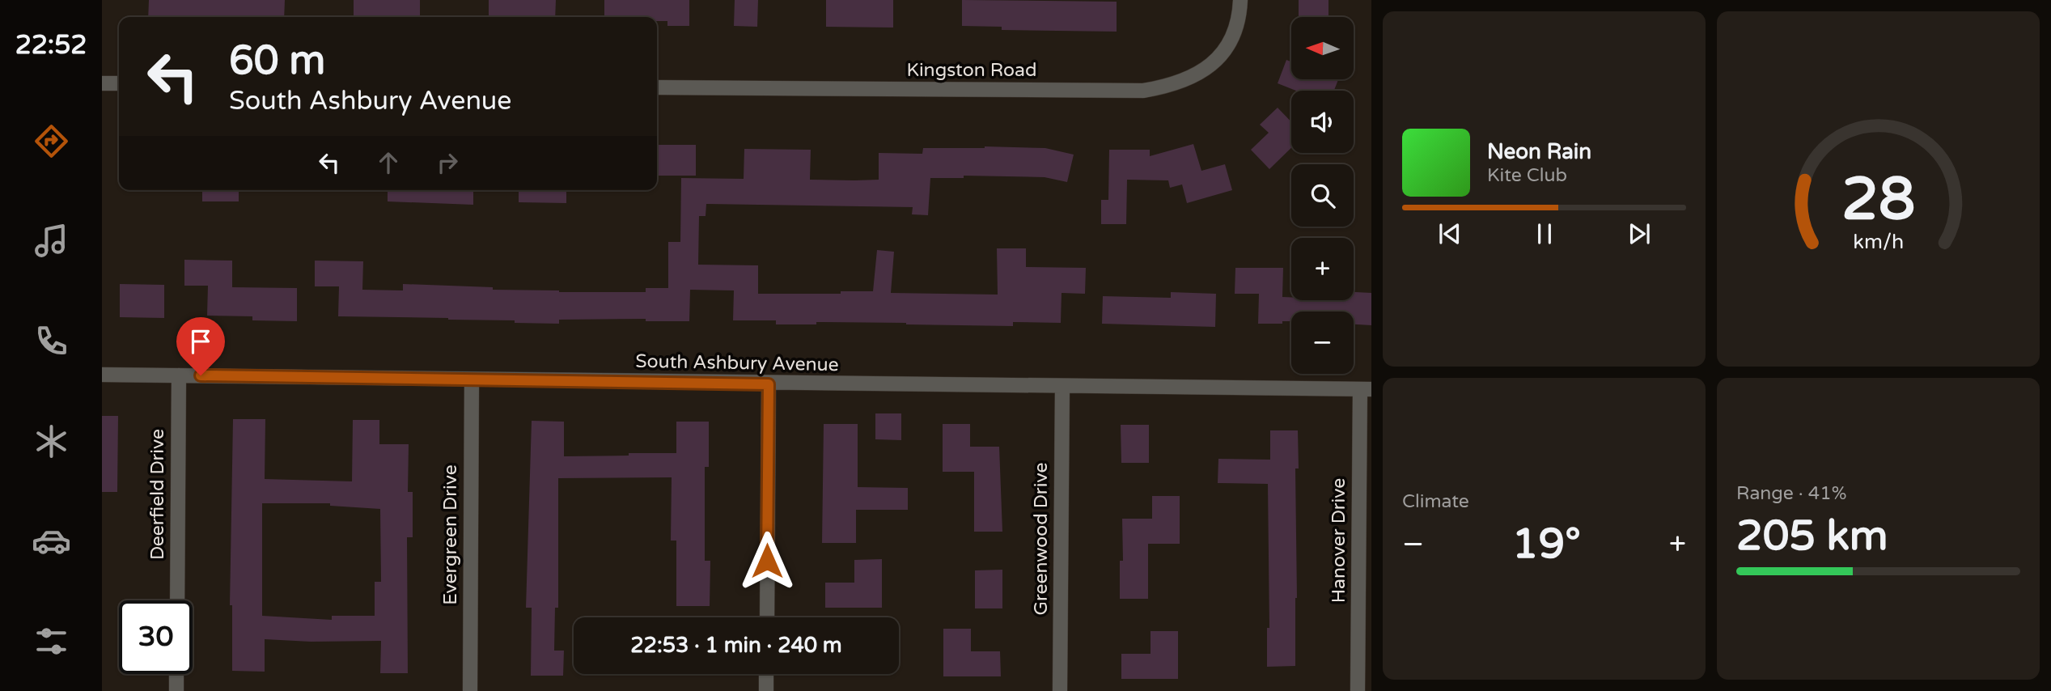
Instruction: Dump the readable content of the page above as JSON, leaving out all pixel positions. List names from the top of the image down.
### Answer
{
  "streets": {
    "street": [
      "Kingston Road",
      "South Ashbury Avenue",
      "Deerfield Drive",
      "Evergreen Drive",
      "Greenwood Drive",
      "Hanover Drive"
    ]
  },
  "crossings": [
    ["South Ashbury Avenue", "Deerfield Drive"],
    ["South Ashbury Avenue", "Evergreen Drive"],
    ["South Ashbury Avenue", "Greenwood Drive"],
    ["South Ashbury Avenue", "Hanover Drive"]
  ],
  "north": "left",
  "page": {
    "tabs": "22:52",
    "map_buttons": ["+", "−"],
    "turn": ["60 m", "South Ashbury Avenue"],
    "song": ["Neon Rain", "Kite Club"],
    "tile": [
      "Climate",
      ["Range · 41%", "205 km"]
    ],
    "heat": ["−", "19°", "+"],
    "limit": "30",
    "trip": "22:53 · 1 min · 240 m",
    "gauge": ["28", "km/h"]
  }
}
